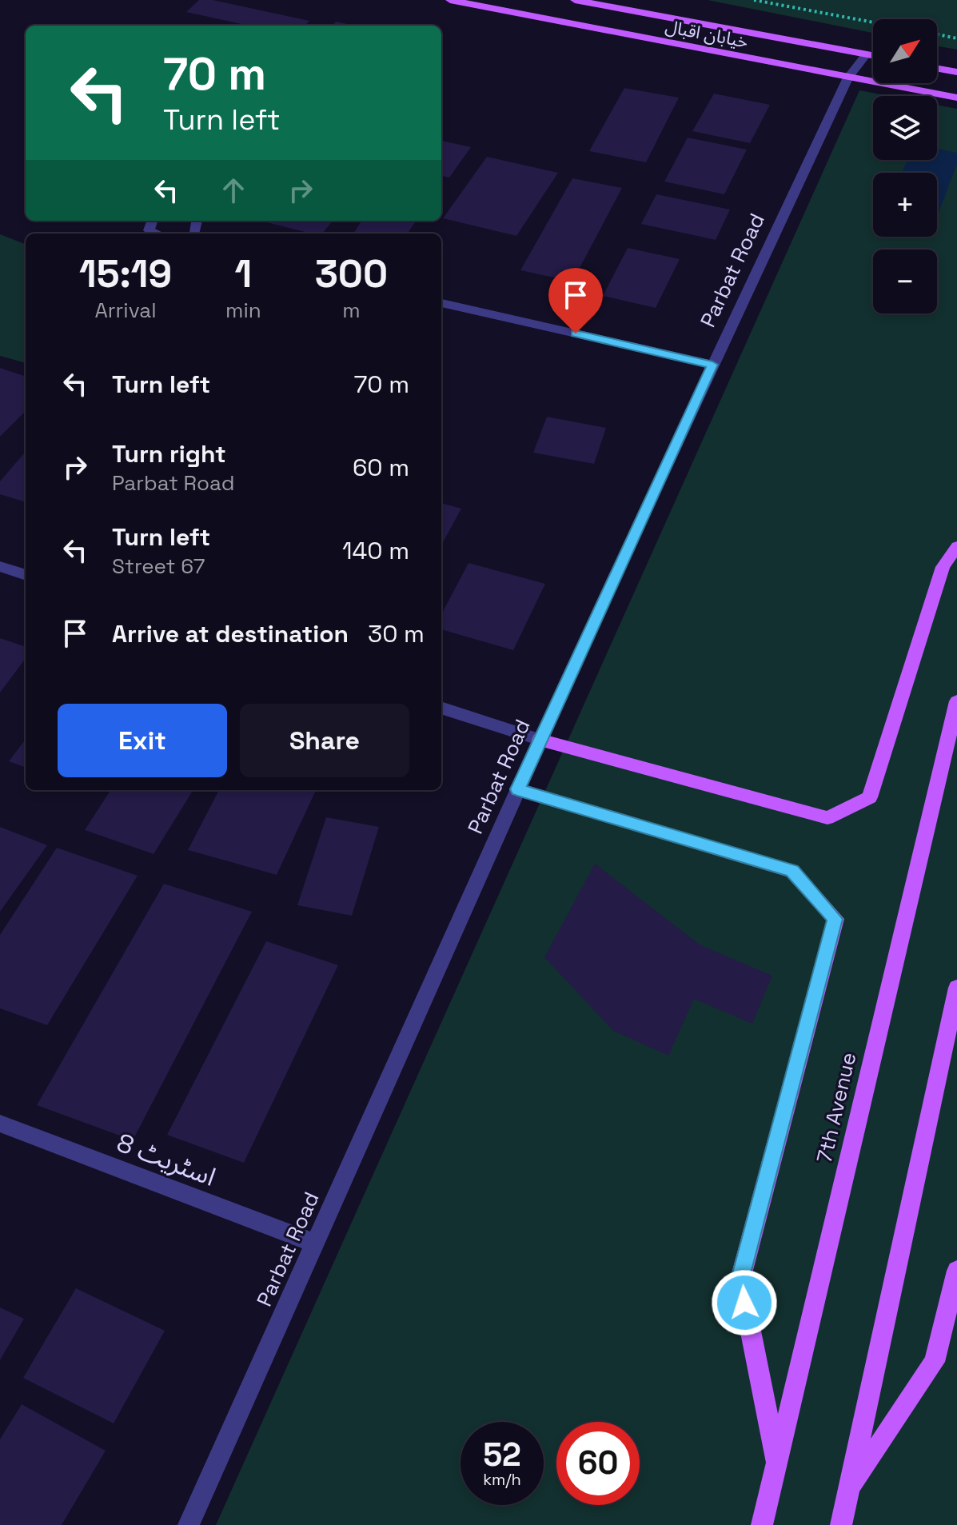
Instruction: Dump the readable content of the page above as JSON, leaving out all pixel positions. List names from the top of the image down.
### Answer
{
  "streets": {
    "main road": ["خیابان اقبال", "7th Avenue"],
    "street": ["Parbat Road", "اسٹریٹ 8"]
  },
  "crossings": [
    ["خیابان اقبال", "Parbat Road"],
    ["Parbat Road", "اسٹریٹ 8"]
  ],
  "north": "top right",
  "page": {
    "map_buttons": ["+", "−"],
    "turn": ["70 m", "Turn left"],
    "eta": [
      "15:19",
      "Arrival",
      "1",
      "min",
      "300",
      "m"
    ],
    "list": [
      {
        "name": "Turn left",
        "value": "70 m"
      },
      {
        "name": "Turn right",
        "note": "Parbat Road",
        "value": "60 m"
      },
      {
        "name": "Turn left",
        "note": "Street 67",
        "value": "140 m"
      },
      {
        "name": "Arrive at destination",
        "value": "30 m"
      }
    ],
    "buttons": ["Exit", "Share"],
    "speed": "52 km/h",
    "limit": "60"
  }
}
